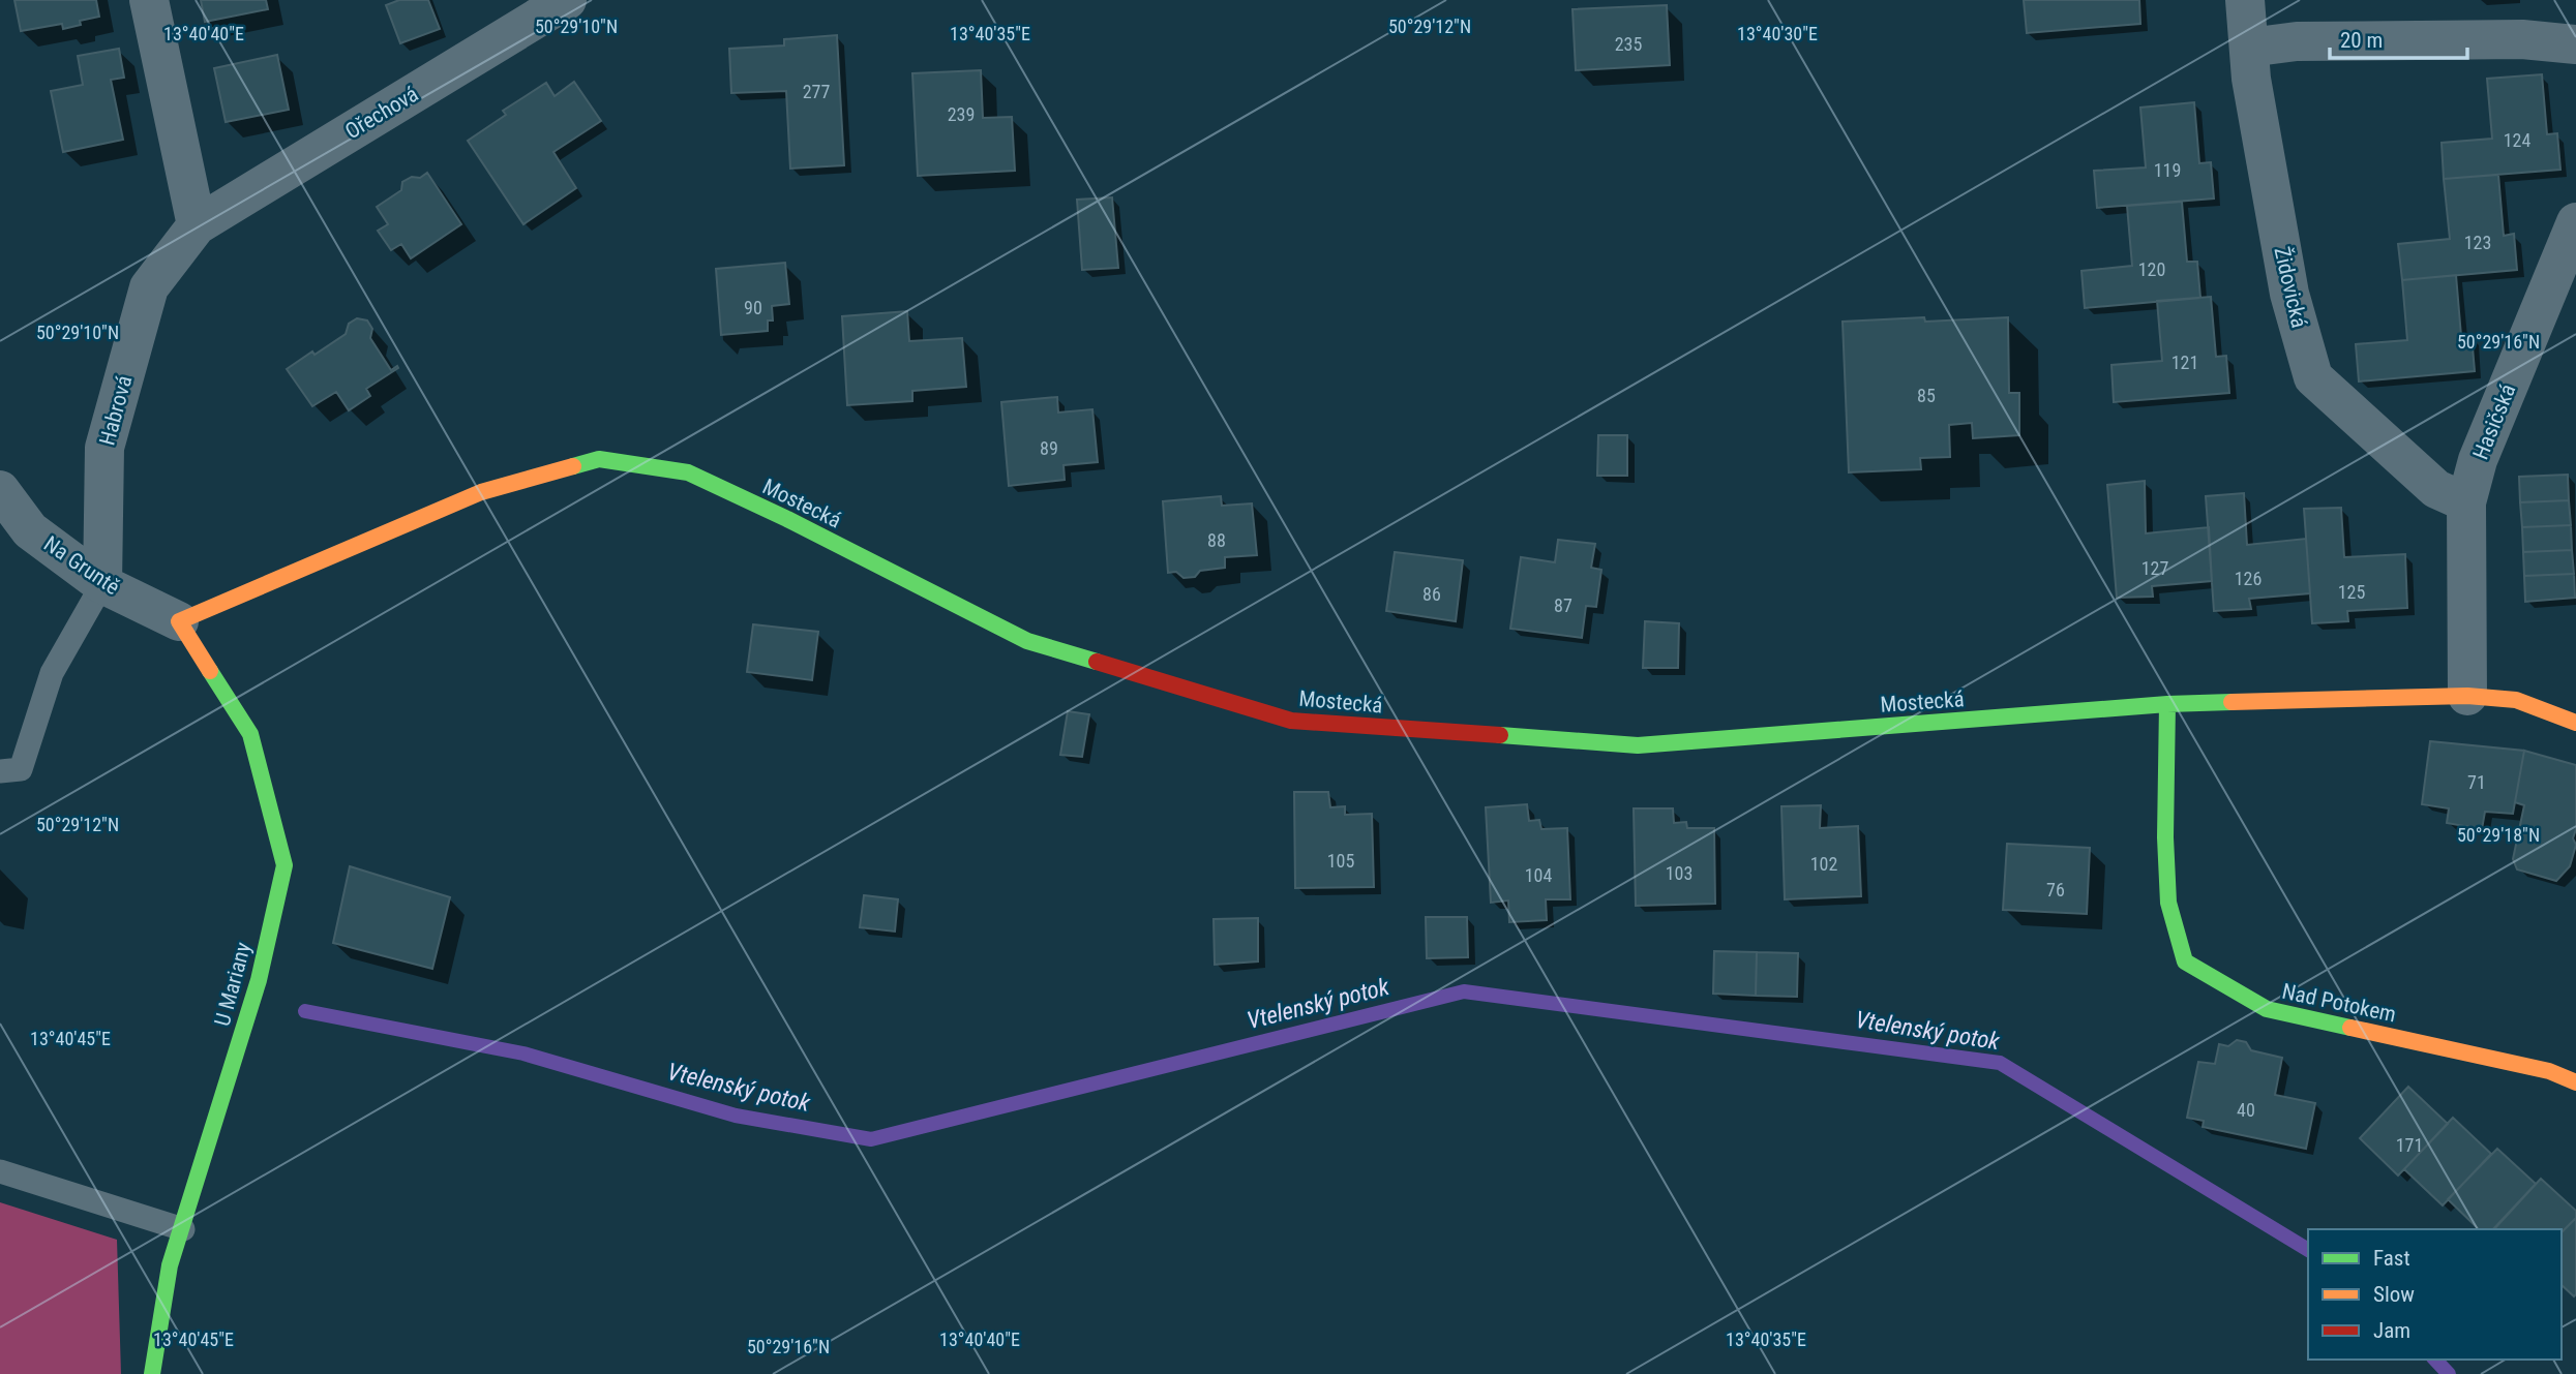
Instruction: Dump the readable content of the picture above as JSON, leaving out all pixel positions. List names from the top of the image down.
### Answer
{
  "streets": {
    "street": [
      "Ořechová",
      "Židovická",
      "Habrová",
      "Hasičská",
      "Mostecká",
      "Na Gruntě",
      "U Mariany",
      "Nad Potokem"
    ]
  },
  "crossings": [
    ["Ořechová", "Habrová"],
    ["Židovická", "Hasičská"],
    ["Habrová", "Na Gruntě"],
    ["Hasičská", "Mostecká"],
    ["Mostecká", "Na Gruntě"],
    ["Mostecká", "U Mariany"],
    ["Mostecká", "Nad Potokem"],
    ["Na Gruntě", "U Mariany"]
  ],
  "water": ["Vtelenský potok"],
  "house_numbers": [
    "235",
    "277",
    "239",
    "124",
    "119",
    "123",
    "120",
    "90",
    "121",
    "85",
    "89",
    "88",
    "127",
    "126",
    "125",
    "86",
    "87",
    "71",
    "105",
    "102",
    "103",
    "104",
    "76",
    "40",
    "171"
  ],
  "legend": ["Fast", "Slow", "Jam"],
  "scale_bar": "20 m",
  "coordinates": [
    "50°29'10\"N",
    "50°29'12\"N",
    "13°40'40\"E",
    "13°40'35\"E",
    "13°40'30\"E",
    "50°29'16\"N",
    "50°29'18\"N",
    "13°40'45\"E"
  ]
}
